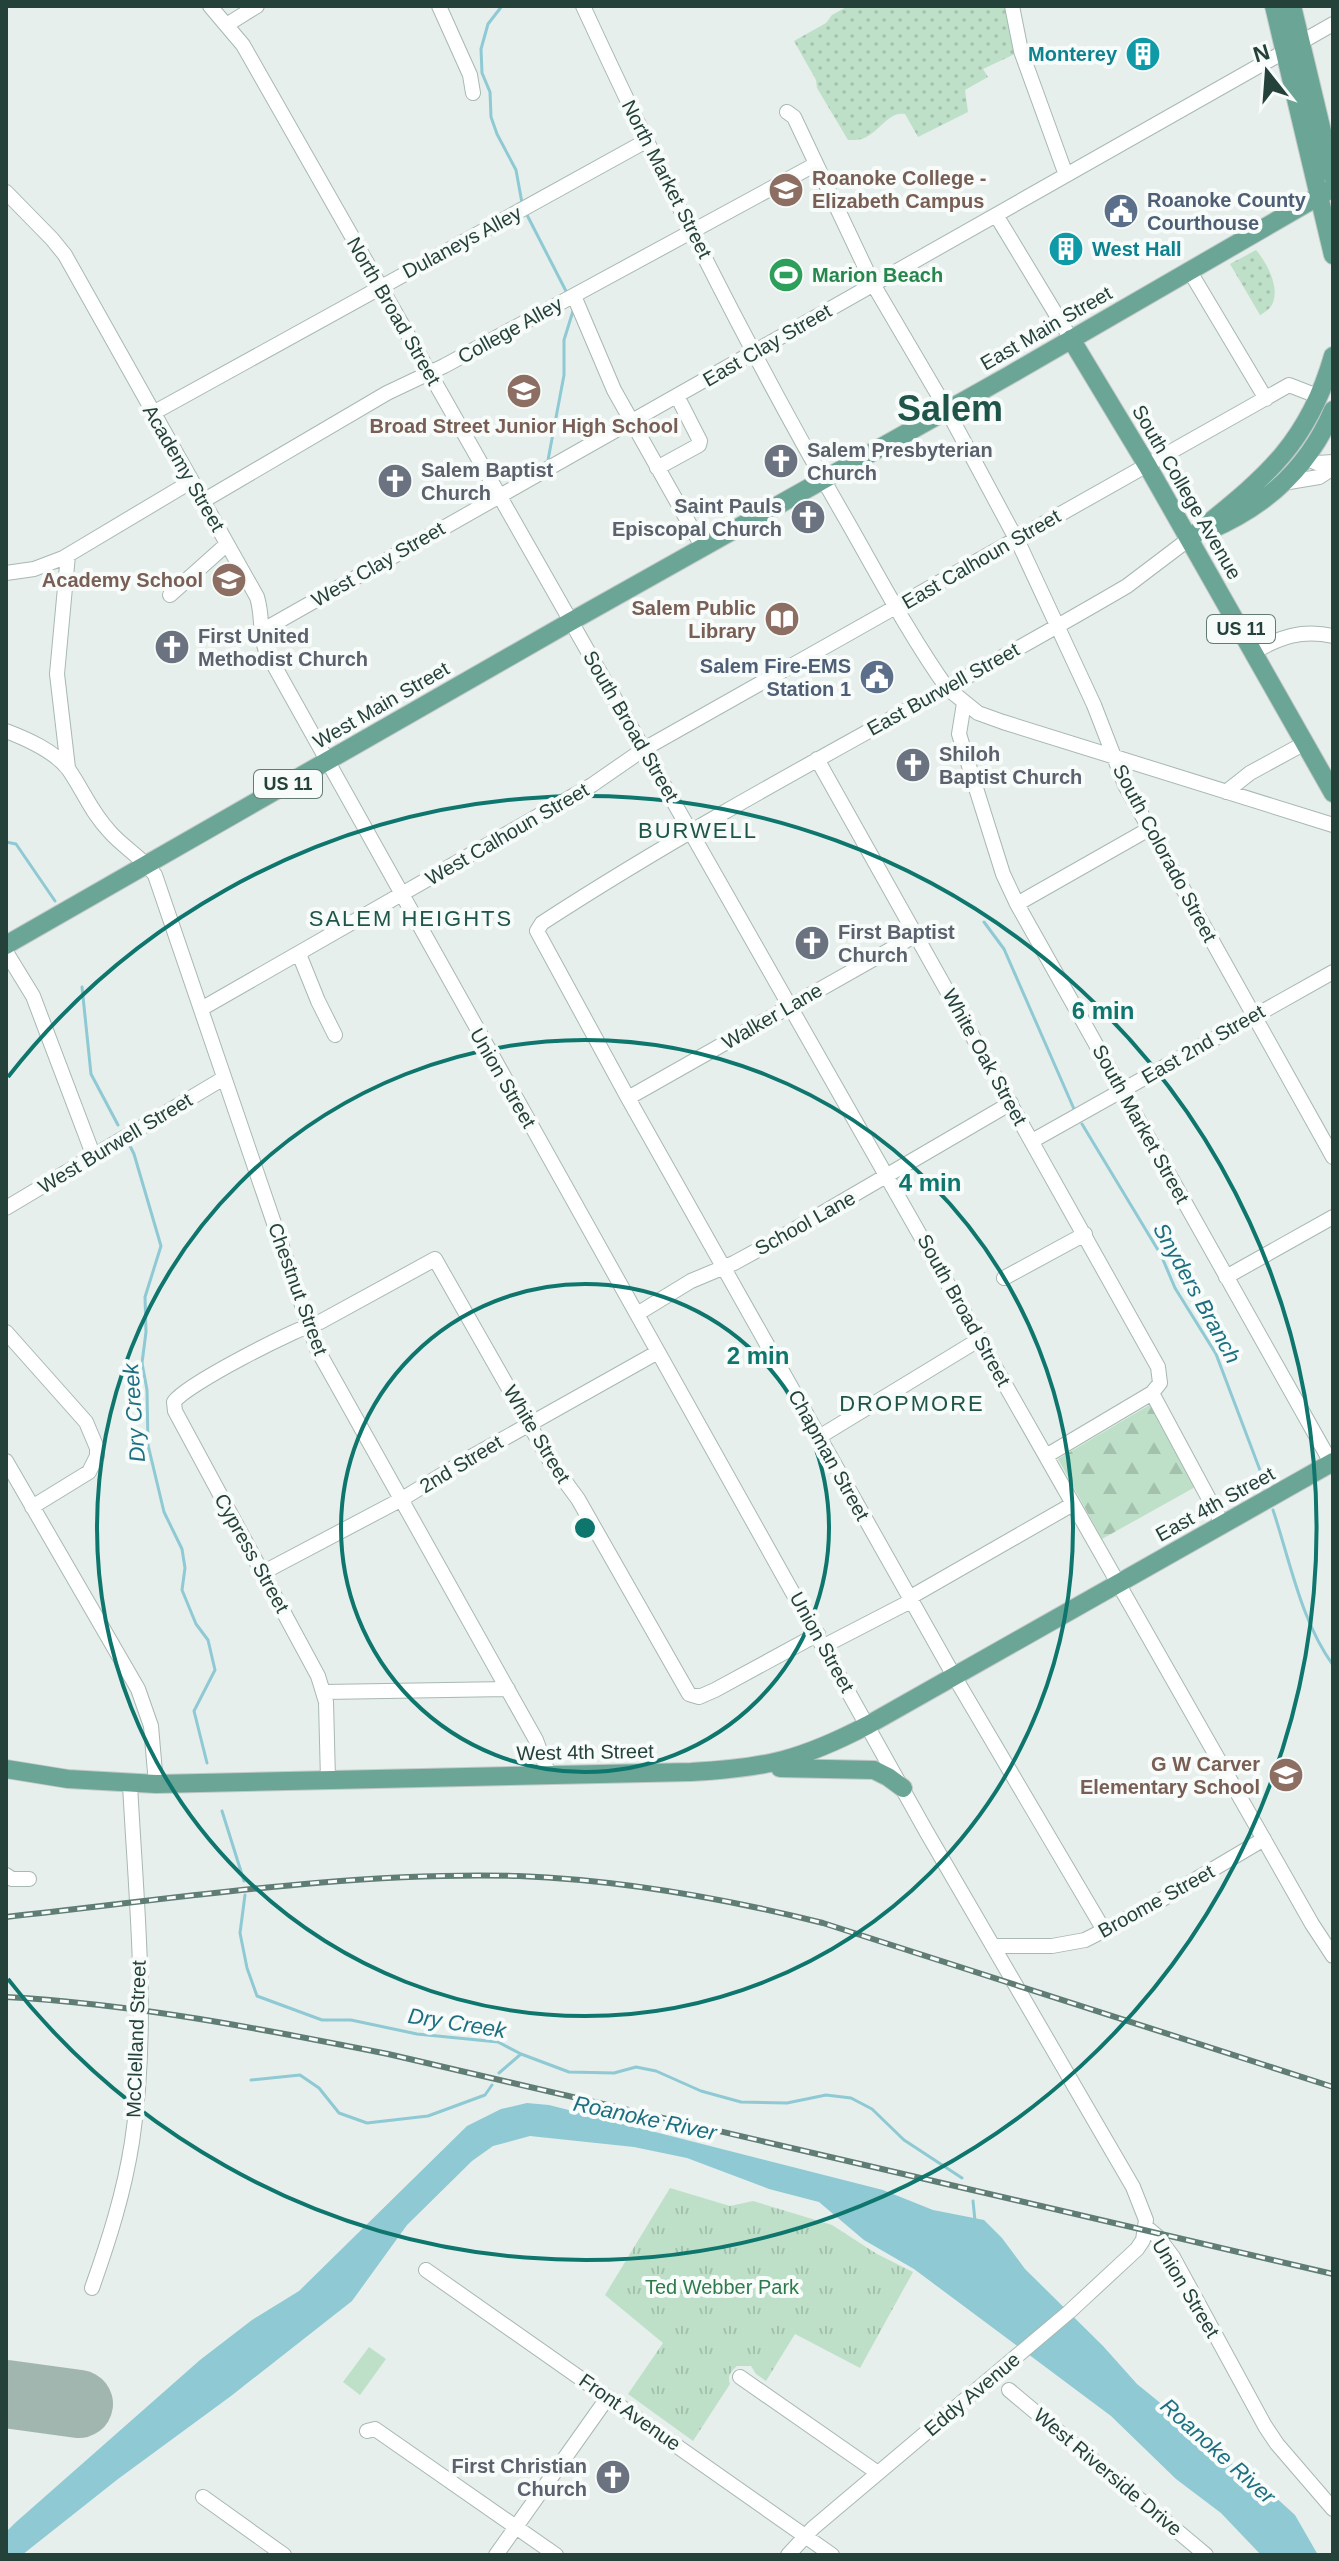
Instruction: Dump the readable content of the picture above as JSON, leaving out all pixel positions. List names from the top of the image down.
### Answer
{
  "streets": {
    "main road": [
      "East Main Street",
      "South College Avenue",
      "US 11",
      "West Main Street",
      "East 4th Street",
      "West 4th Street"
    ],
    "street": [
      "North Market Street",
      "Dulaneys Alley",
      "North Broad Street",
      "College Alley",
      "East Clay Street",
      "Academy Street",
      "East Calhoun Street",
      "West Clay Street",
      "East Burwell Street",
      "South Broad Street",
      "West Calhoun Street",
      "South Colorado Street",
      "Walker Lane",
      "East 2nd Street",
      "White Oak Street",
      "Union Street",
      "South Market Street",
      "West Burwell Street",
      "School Lane",
      "Chestnut Street",
      "White Street",
      "Chapman Street",
      "2nd Street",
      "Cypress Street",
      "Broome Street",
      "McClelland Street",
      "Eddy Avenue",
      "Front Avenue",
      "West Riverside Drive"
    ]
  },
  "crossings": [
    ["North Market Street", "Dulaneys Alley"],
    ["North Market Street", "East Main Street"],
    ["North Market Street", "College Alley"],
    ["North Market Street", "East Clay Street"],
    ["Dulaneys Alley", "North Broad Street"],
    ["Dulaneys Alley", "Academy Street"],
    ["North Broad Street", "East Main Street"],
    ["North Broad Street", "College Alley"],
    ["North Broad Street", "East Clay Street"],
    ["North Broad Street", "West Clay Street"],
    ["North Broad Street", "West Main Street"],
    ["North Broad Street", "South Broad Street"],
    ["East Main Street", "South College Avenue"],
    ["East Main Street", "West Main Street"],
    ["East Main Street", "South Broad Street"],
    ["East Main Street", "South Colorado Street"],
    ["College Alley", "Academy Street"],
    ["College Alley", "South Colorado Street"],
    ["East Clay Street", "West Clay Street"],
    ["East Clay Street", "South Colorado Street"],
    ["Academy Street", "West Clay Street"],
    ["Academy Street", "West Main Street"],
    ["Academy Street", "Union Street"],
    ["South College Avenue", "East Calhoun Street"],
    ["South College Avenue", "East Burwell Street"],
    ["East Calhoun Street", "South Broad Street"],
    ["East Calhoun Street", "West Calhoun Street"],
    ["East Calhoun Street", "South Colorado Street"],
    ["East Burwell Street", "South Broad Street"],
    ["East Burwell Street", "South Colorado Street"],
    ["East Burwell Street", "White Oak Street"],
    ["East Burwell Street", "Chapman Street"],
    ["West Main Street", "South Broad Street"],
    ["West Main Street", "Union Street"],
    ["West Main Street", "Chestnut Street"],
    ["South Broad Street", "West Calhoun Street"],
    ["South Broad Street", "Walker Lane"],
    ["South Broad Street", "School Lane"],
    ["South Broad Street", "Chapman Street"],
    ["South Broad Street", "East 4th Street"],
    ["South Broad Street", "West 4th Street"],
    ["South Broad Street", "Broome Street"],
    ["West Calhoun Street", "Union Street"],
    ["West Calhoun Street", "Chestnut Street"],
    ["South Colorado Street", "East 2nd Street"],
    ["Walker Lane", "White Oak Street"],
    ["Walker Lane", "Chapman Street"],
    ["East 2nd Street", "White Oak Street"],
    ["East 2nd Street", "South Market Street"],
    ["White Oak Street", "School Lane"],
    ["Union Street", "School Lane"],
    ["Union Street", "White Street"],
    ["Union Street", "2nd Street"],
    ["Union Street", "West 4th Street"],
    ["Union Street", "Broome Street"],
    ["Union Street", "Eddy Avenue"],
    ["South Market Street", "East 4th Street"],
    ["West Burwell Street", "Chestnut Street"],
    ["School Lane", "Chapman Street"],
    ["Chestnut Street", "White Street"],
    ["Chestnut Street", "2nd Street"],
    ["Chestnut Street", "Cypress Street"],
    ["Chestnut Street", "West 4th Street"],
    ["White Street", "2nd Street"],
    ["White Street", "Cypress Street"],
    ["Chapman Street", "West 4th Street"],
    ["Chapman Street", "Broome Street"],
    ["2nd Street", "Cypress Street"],
    ["East 4th Street", "West 4th Street"],
    ["Cypress Street", "West 4th Street"],
    ["West 4th Street", "McClelland Street"],
    ["Eddy Avenue", "Front Avenue"]
  ],
  "districts": [
    "Salem",
    "BURWELL",
    "SALEM HEIGHTS",
    "DROPMORE"
  ],
  "water": ["Snyders Branch", "Dry Creek", "Roanoke River"],
  "parks": ["Ted Webber Park"],
  "places": {
    "building": ["Monterey", "West Hall"],
    "school or university": [
      "Roanoke College - Elizabeth Campus",
      "Broad Street Junior High School",
      "Academy School",
      "G W Carver Elementary School"
    ],
    "public building": ["Roanoke County Courthouse", "Salem Fire-EMS Station 1"],
    "sports": ["Marion Beach"],
    "church": [
      "Salem Presbyterian Church",
      "Salem Baptist Church",
      "Saint Pauls Episcopal Church",
      "First United Methodist Church",
      "Shiloh Baptist Church",
      "First Baptist Church",
      "First Christian Church"
    ],
    "library": ["Salem Public Library"]
  },
  "north": "top",
  "rings": ["6 min", "4 min", "2 min"]
}
